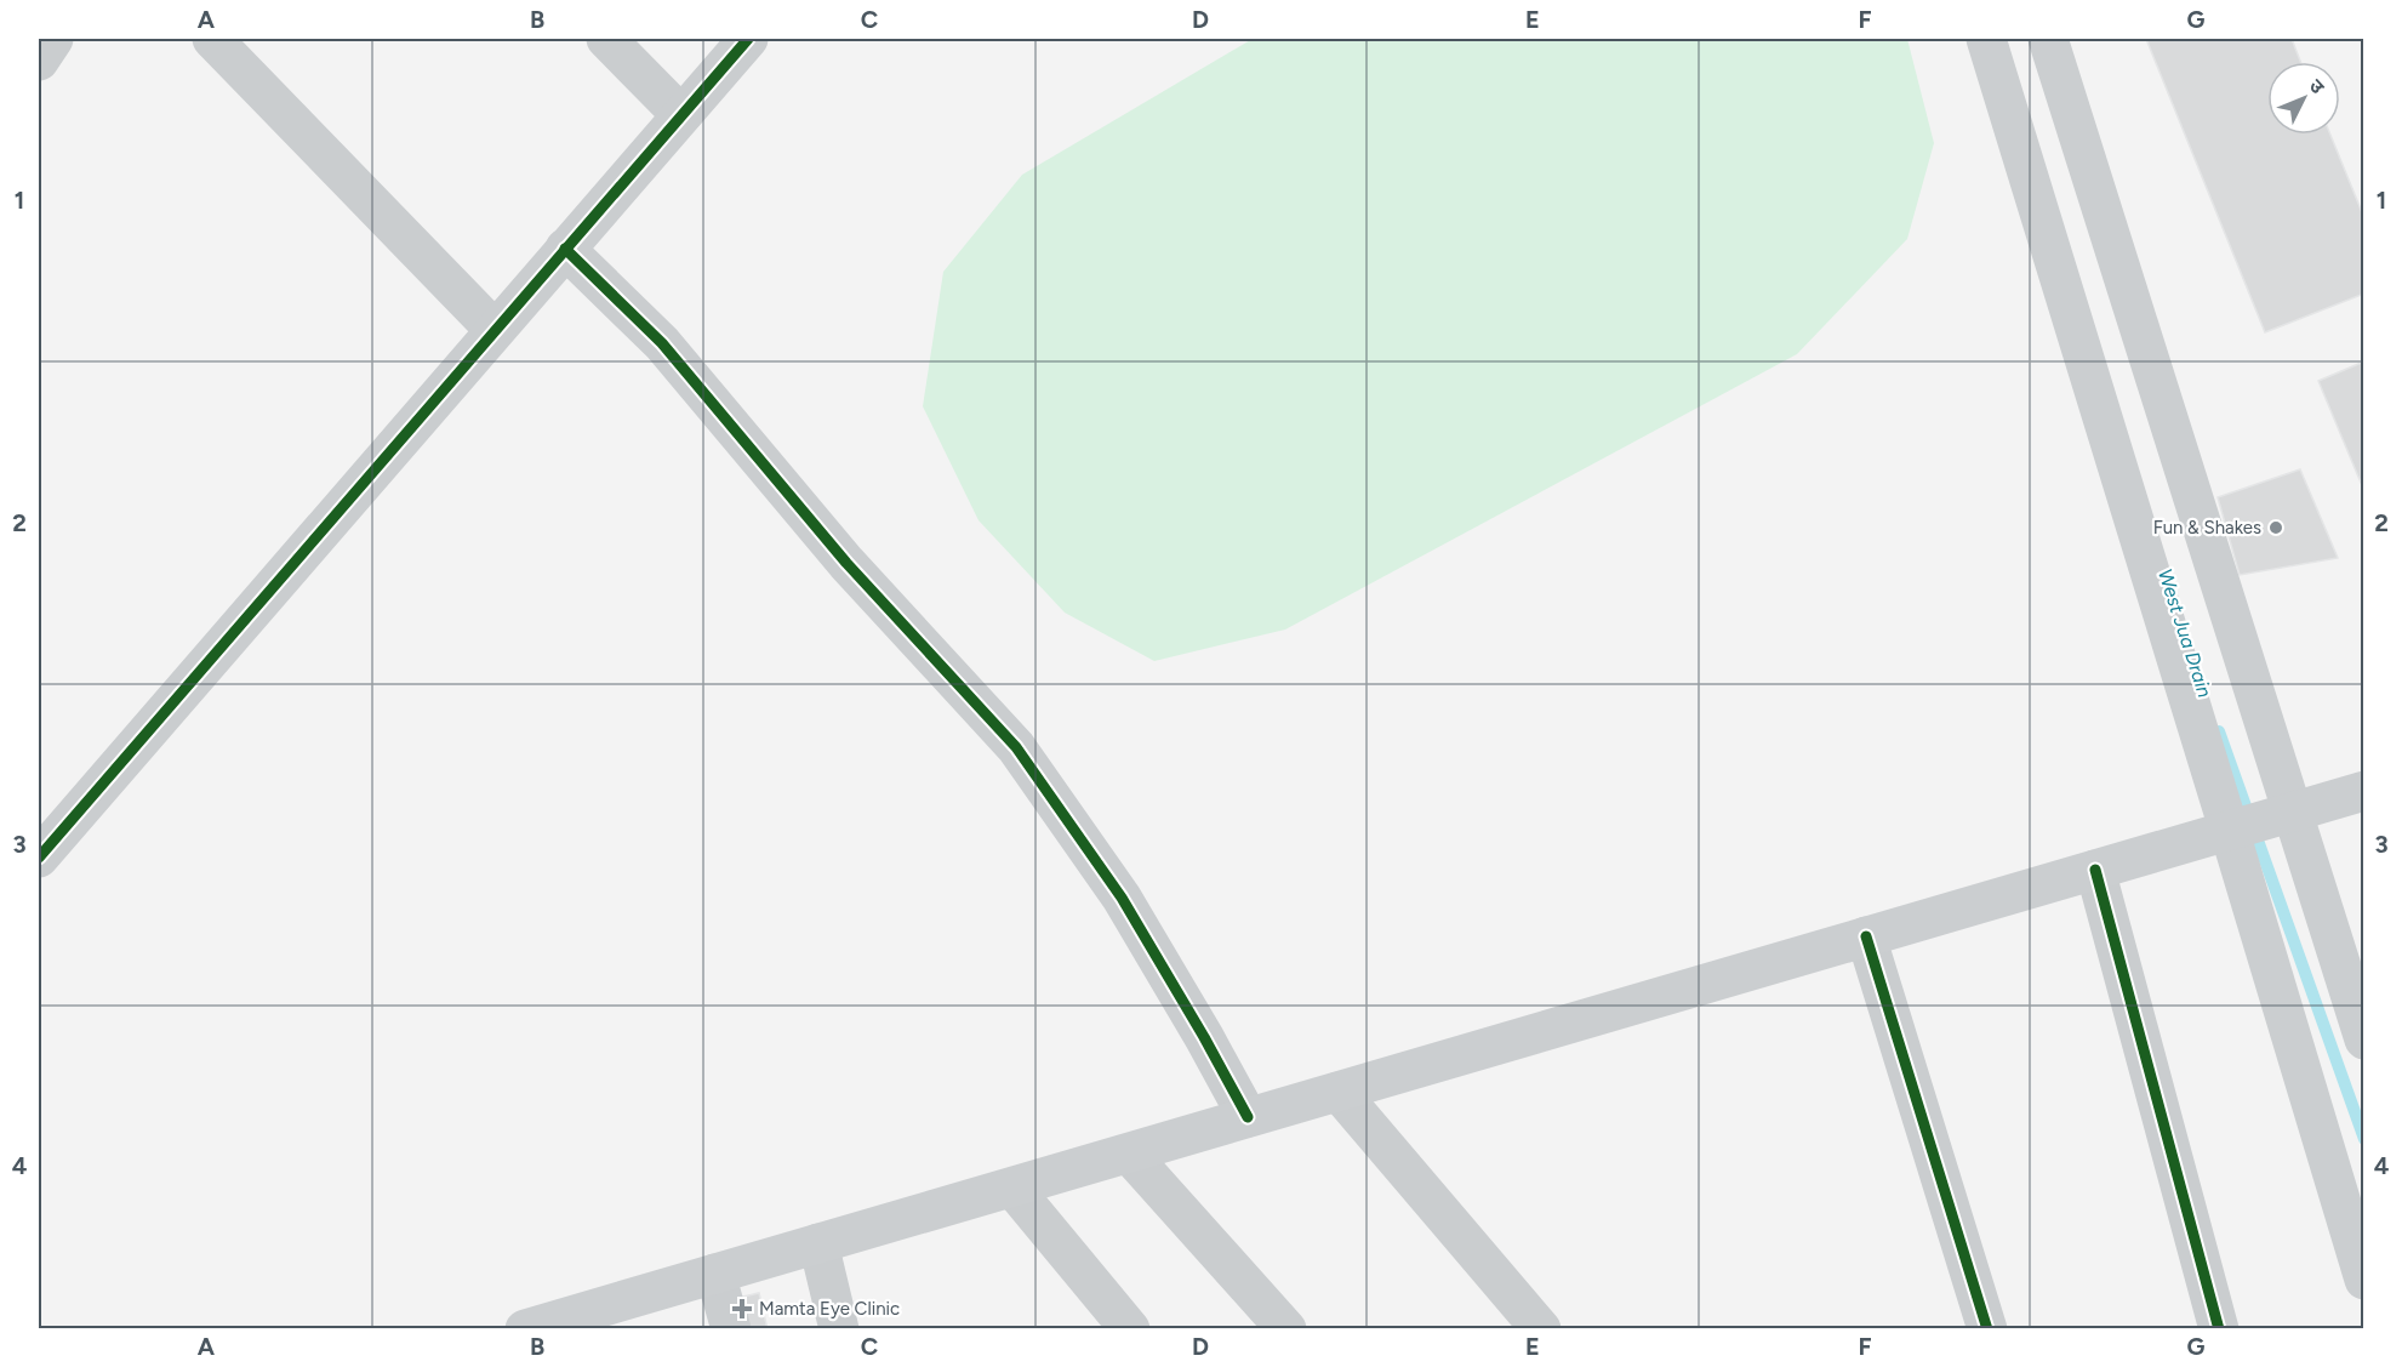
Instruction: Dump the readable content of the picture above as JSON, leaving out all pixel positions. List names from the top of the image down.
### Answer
{
  "water": ["West Jua Drain"],
  "places": {
    "other": ["Fun & Shakes"],
    "health": ["Mamta Eye Clinic"]
  },
  "north": "top right",
  "grid": {
    "columns": [
      "A",
      "B",
      "C",
      "D",
      "E",
      "F",
      "G"
    ],
    "rows": [
      "1",
      "2",
      "3",
      "4"
    ]
  }
}
